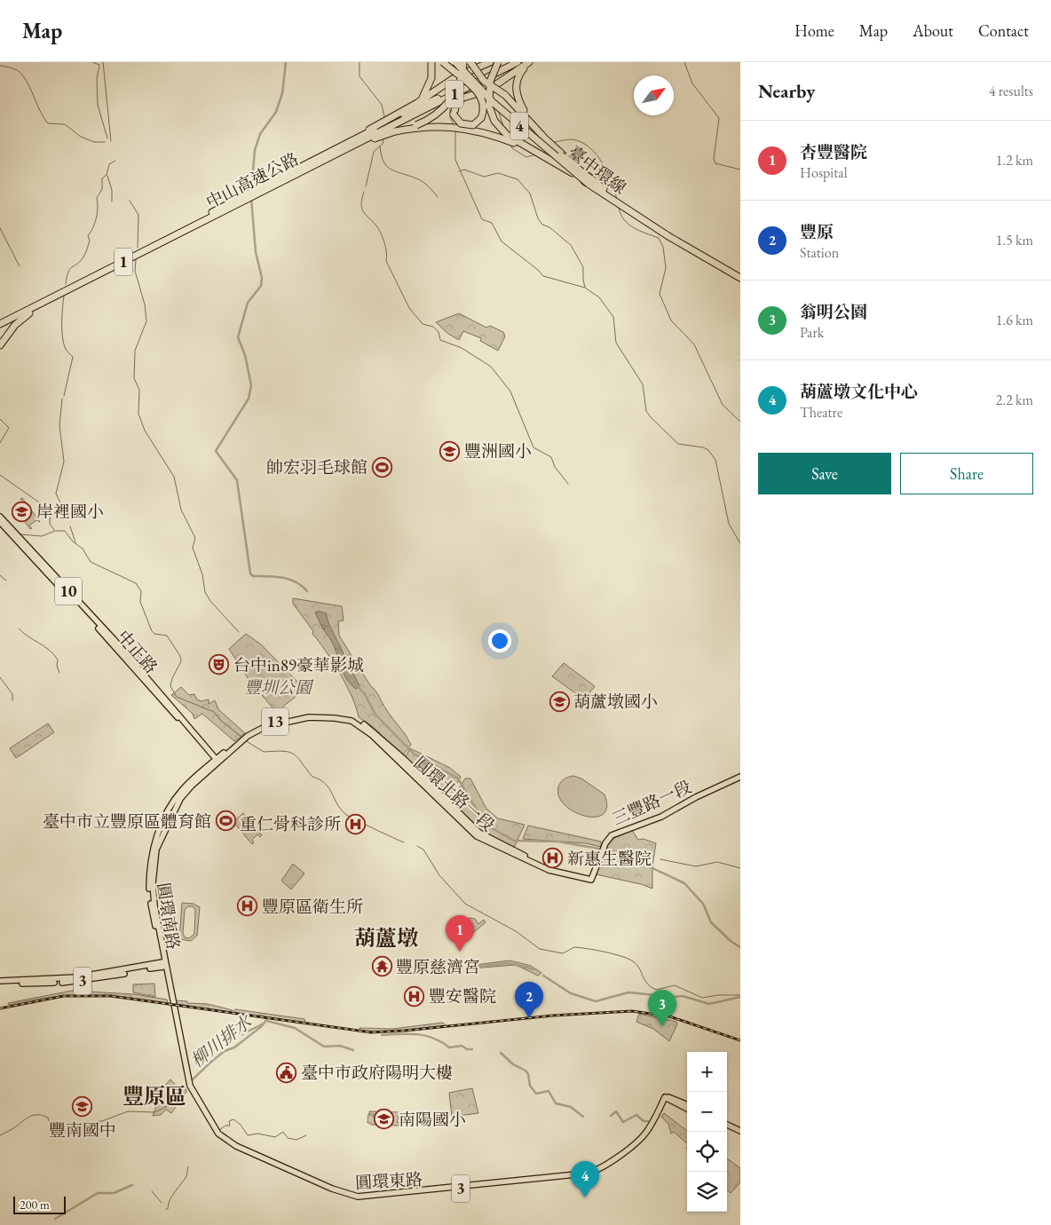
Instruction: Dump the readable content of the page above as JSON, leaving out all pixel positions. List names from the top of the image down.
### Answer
{
  "streets": {
    "highway": [
      "1",
      "4",
      "臺中環線",
      "中山高速公路"
    ],
    "main road": [
      "10",
      "中正路",
      "13",
      "圓環北路一段",
      "三豐路一段",
      "圓環南路",
      "3",
      "圓環東路"
    ]
  },
  "crossings": [
    ["10", "中正路"],
    ["中正路", "圓環北路一段"],
    ["中正路", "圓環南路"],
    ["圓環北路一段", "三豐路一段"],
    ["圓環北路一段", "圓環南路"],
    ["圓環南路", "3"],
    ["圓環南路", "圓環東路"],
    ["3", "圓環東路"]
  ],
  "districts": ["葫蘆墩", "豐原區"],
  "water": ["柳川排水"],
  "parks": ["豐圳公園"],
  "places": {
    "school or university": [
      "豐洲國小",
      "岸裡國小",
      "葫蘆墩國小",
      "豐南國中",
      "南陽國小"
    ],
    "sports": ["帥宏羽毛球館", "臺中市立豐原區體育館"],
    "theatre": ["台中in89豪華影城"],
    "hospital": [
      "重仁骨科診所",
      "新惠生醫院",
      "豐原區衛生所",
      "豐安醫院"
    ],
    "temple": ["豐原慈濟宮"],
    "public building": ["臺中市政府陽明大樓"]
  },
  "scale_bar": "200 m",
  "north": "top right",
  "page": {
    "header": "Map",
    "nav": [
      "Home",
      "Map",
      "About",
      "Contact"
    ],
    "heading": ["Nearby", "4 results"],
    "list": [
      {
        "mark": "1",
        "name": "杏豐醫院",
        "note": "Hospital",
        "value": "1.2 km"
      },
      {
        "mark": "2",
        "name": "豐原",
        "note": "Station",
        "value": "1.5 km"
      },
      {
        "mark": "3",
        "name": "翁明公園",
        "note": "Park",
        "value": "1.6 km"
      },
      {
        "mark": "4",
        "name": "葫蘆墩文化中心",
        "note": "Theatre",
        "value": "2.2 km"
      }
    ],
    "buttons": ["Save", "Share"],
    "pins": [
      "1",
      "2",
      "3",
      "4"
    ],
    "map_buttons": ["+", "−"],
    "scale": "200 m"
  }
}
